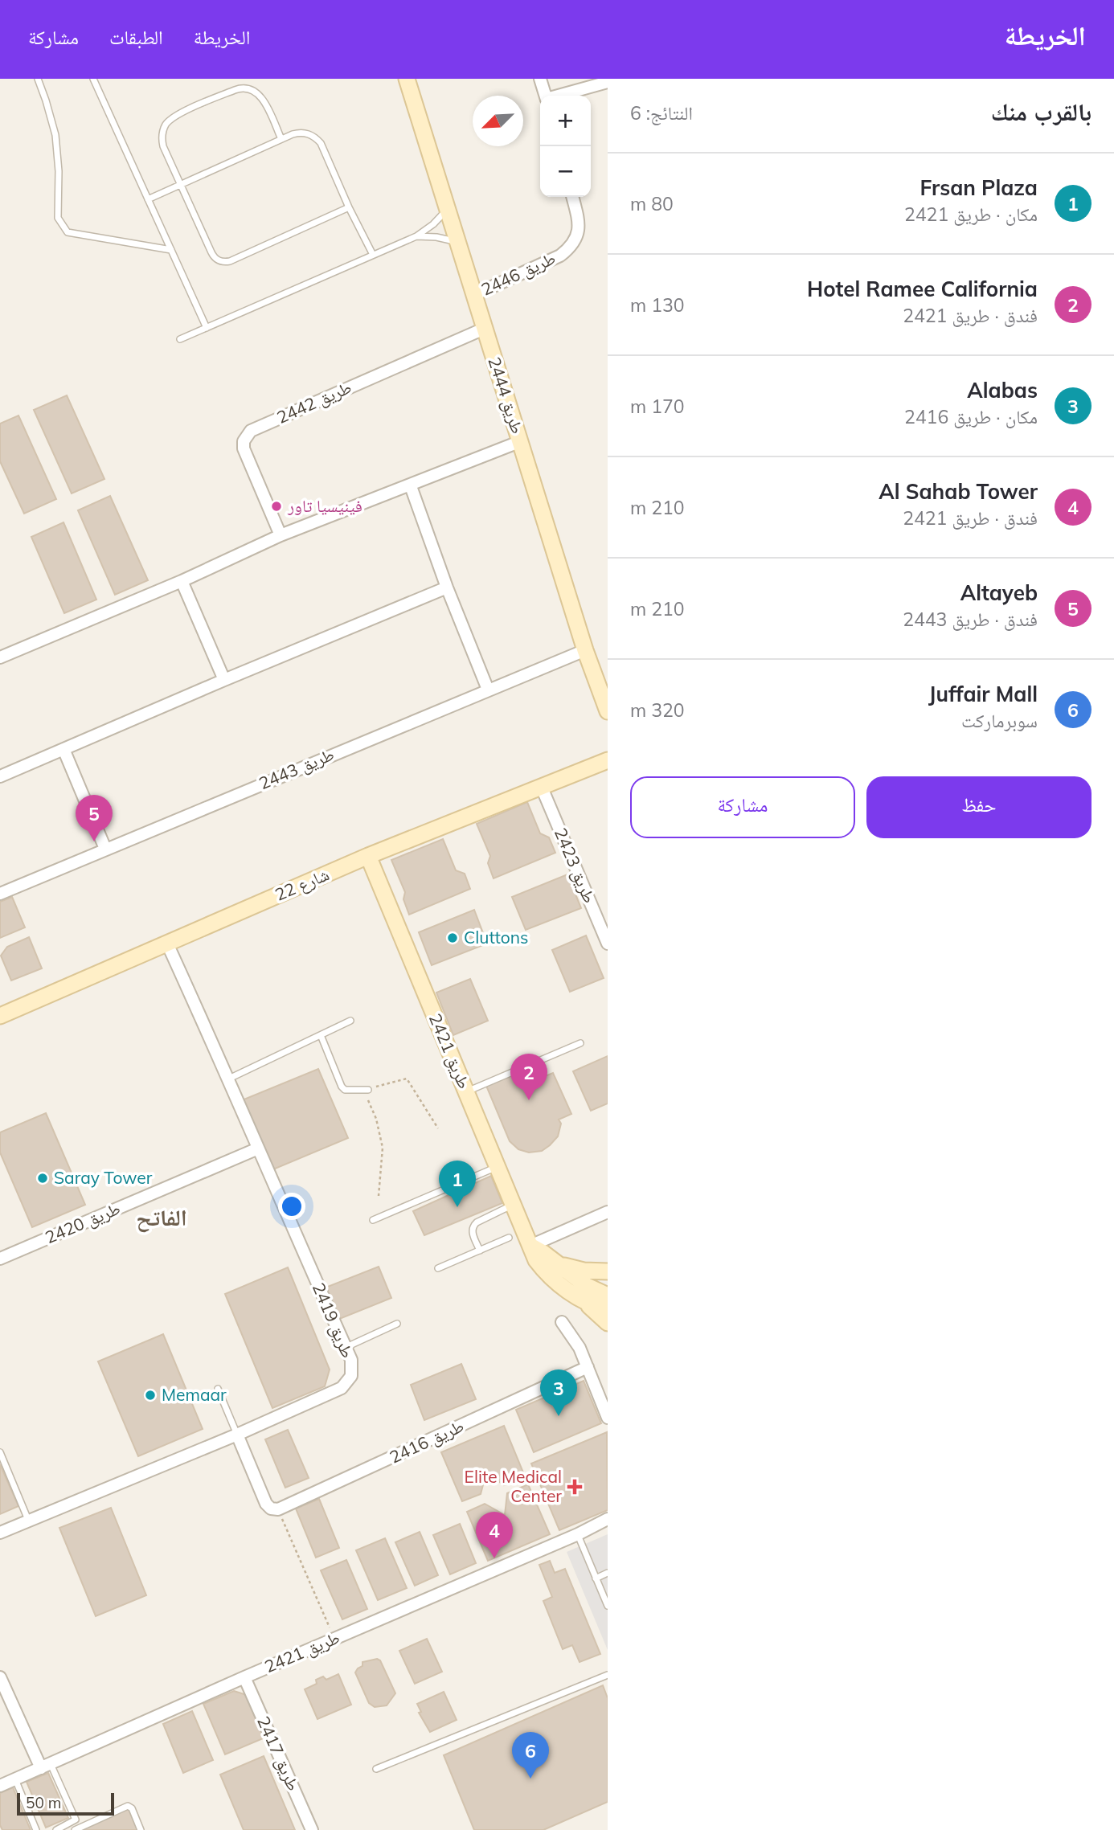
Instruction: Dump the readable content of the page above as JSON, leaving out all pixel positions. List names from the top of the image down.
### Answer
{
  "streets": {
    "street": [
      "طريق 2446",
      "طريق 2444",
      "طريق 2442",
      "طريق 2443",
      "طريق 2423",
      "شارع 22",
      "طريق 2421",
      "طريق 2420",
      "طريق 2419",
      "طريق 2416",
      "طريق 2417"
    ]
  },
  "crossings": [
    ["طريق 2446", "طريق 2444"],
    ["طريق 2444", "طريق 2442"],
    ["طريق 2444", "طريق 2443"],
    ["طريق 2423", "شارع 22"],
    ["شارع 22", "طريق 2421"],
    ["شارع 22", "طريق 2419"],
    ["طريق 2421", "طريق 2417"],
    ["طريق 2420", "طريق 2419"]
  ],
  "districts": ["الفاتح"],
  "places": {
    "other": [
      "فينيسيا تاور",
      "Cluttons",
      "Saray Tower",
      "Memaar"
    ],
    "health": ["Elite Medical Center"]
  },
  "scale_bar": "50 m",
  "north": "bottom left",
  "page": {
    "header": "الخريطة",
    "nav": ["الخريطة", "الطبقات", "مشاركة"],
    "heading": ["بالقرب منك", "النتائج: 6"],
    "map_buttons": ["+", "−"],
    "list": [
      {
        "mark": "1",
        "name": "Frsan Plaza",
        "note": "مكان · طريق 2421",
        "value": "80 m"
      },
      {
        "mark": "2",
        "name": "Hotel Ramee California",
        "note": "فندق · طريق 2421",
        "value": "130 m"
      },
      {
        "mark": "3",
        "name": "Alabas",
        "note": "مكان · طريق 2416",
        "value": "170 m"
      },
      {
        "mark": "4",
        "name": "Al Sahab Tower",
        "note": "فندق · طريق 2421",
        "value": "210 m"
      },
      {
        "mark": "5",
        "name": "Altayeb",
        "note": "فندق · طريق 2443",
        "value": "210 m"
      },
      {
        "mark": "6",
        "name": "Juffair Mall",
        "note": "سوبرماركت",
        "value": "320 m"
      }
    ],
    "buttons": ["حفظ", "مشاركة"],
    "pins": [
      "5",
      "2",
      "1",
      "3",
      "4",
      "6"
    ],
    "scale": "50 m"
  }
}
